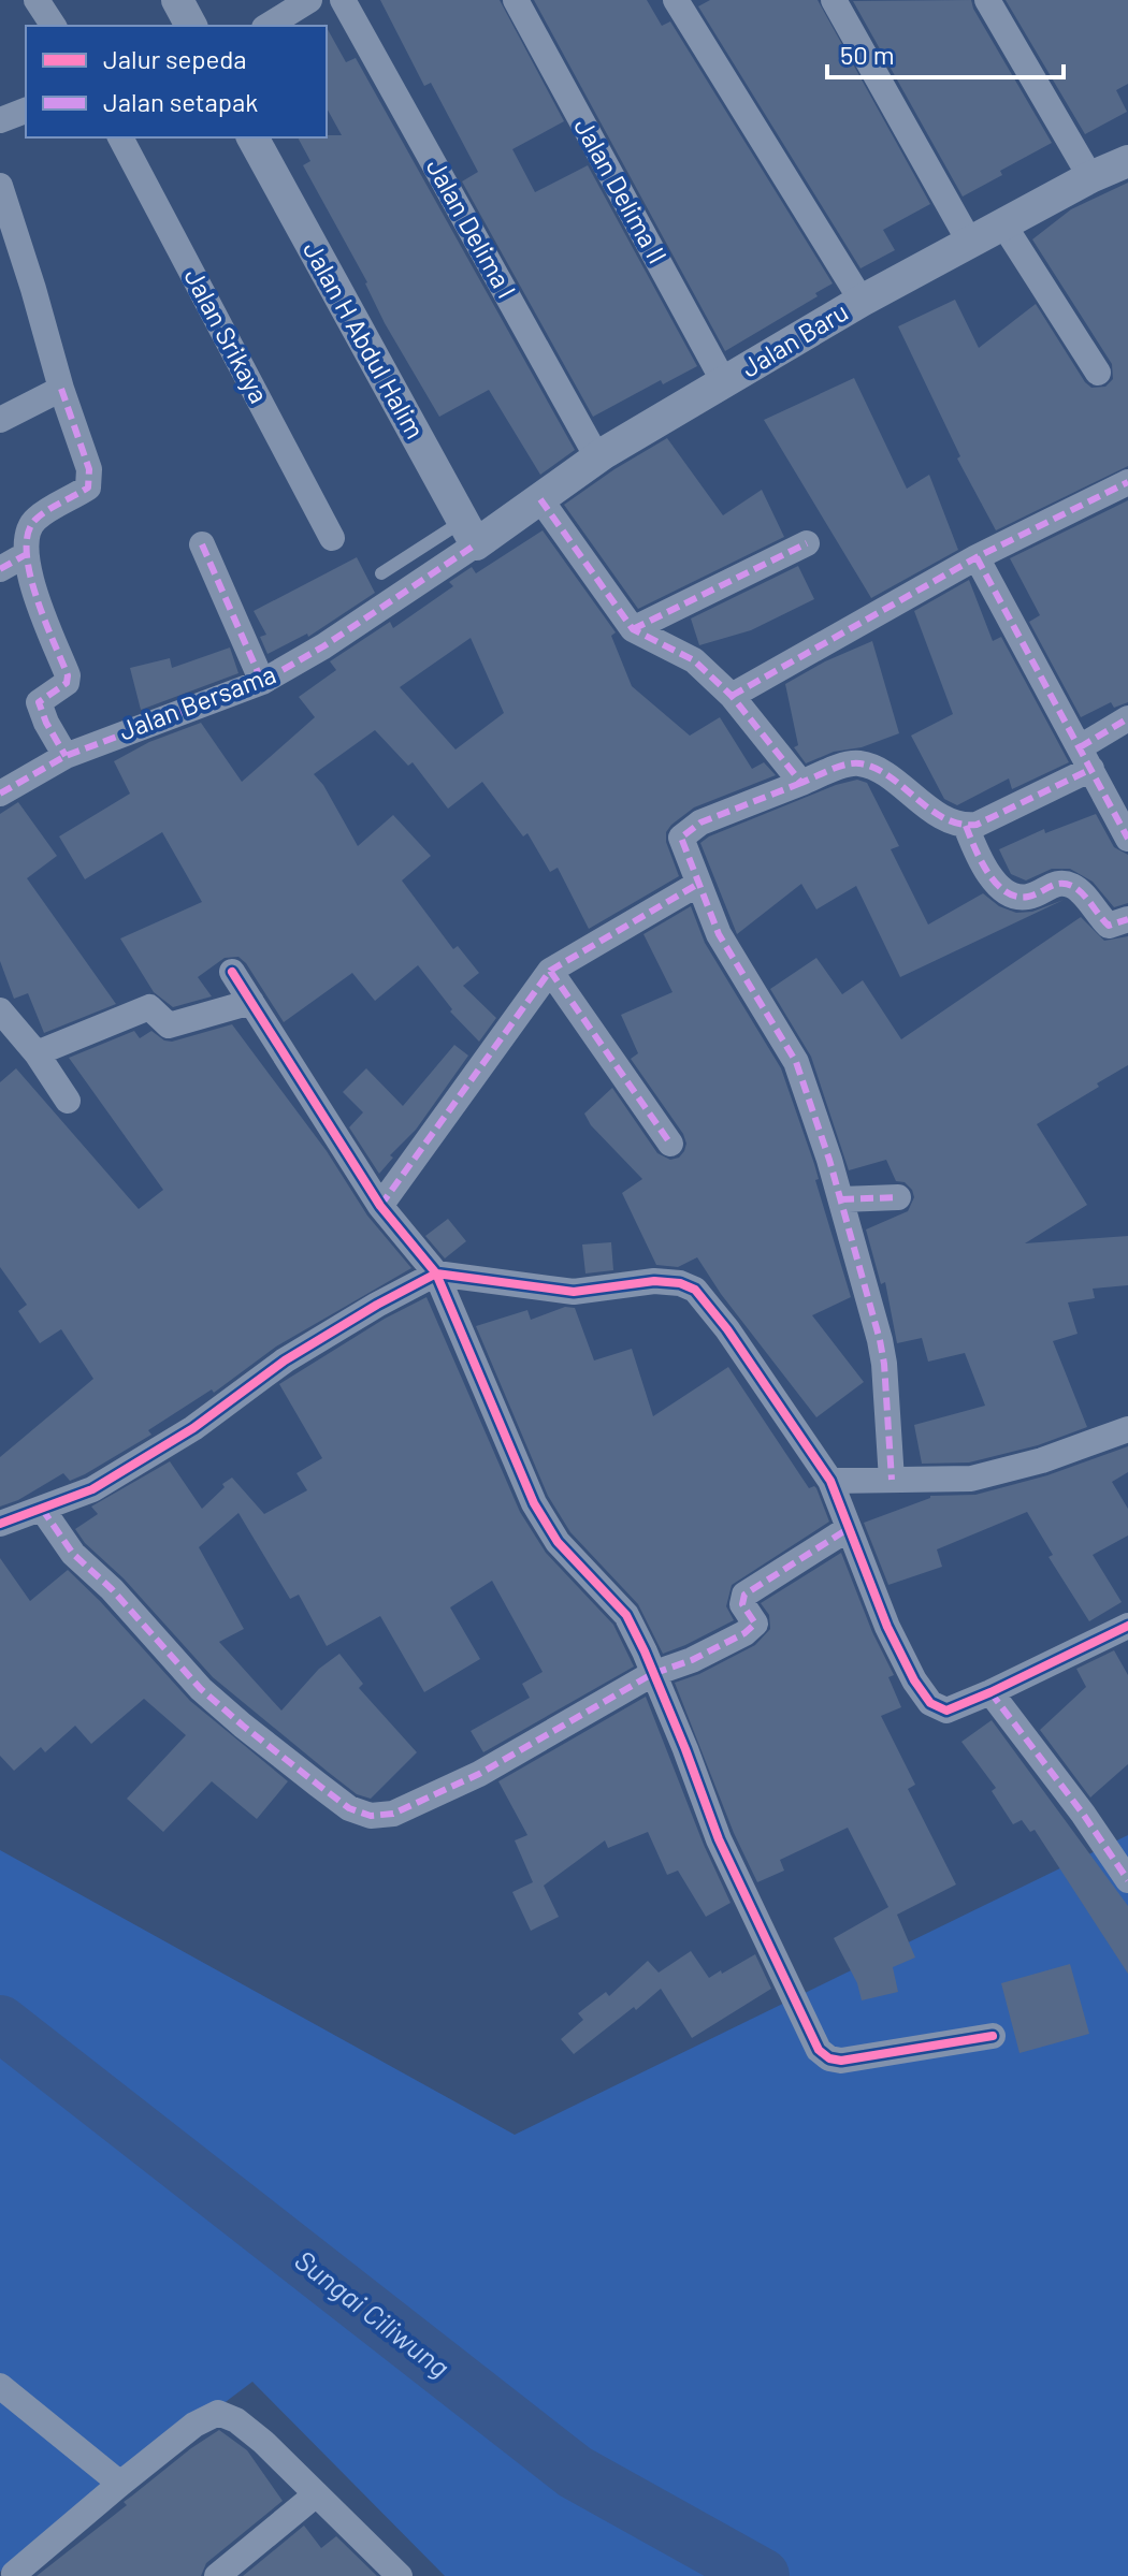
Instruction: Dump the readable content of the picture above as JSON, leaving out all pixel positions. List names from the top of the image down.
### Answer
{
  "streets": {
    "street": [
      "Jalan Delima II",
      "Jalan Delima I",
      "Jalan Srikaya",
      "Jalan H Abdul Halim",
      "Jalan Baru",
      "Jalan Bersama"
    ]
  },
  "crossings": [
    ["Jalan Delima II", "Jalan Baru"],
    ["Jalan Delima I", "Jalan Baru"],
    ["Jalan H Abdul Halim", "Jalan Baru"],
    ["Jalan H Abdul Halim", "Jalan Bersama"],
    ["Jalan Baru", "Jalan Bersama"]
  ],
  "water": ["Sungai Ciliwung"],
  "legend": ["Jalur sepeda", "Jalan setapak"],
  "scale_bar": "50 m"
}
